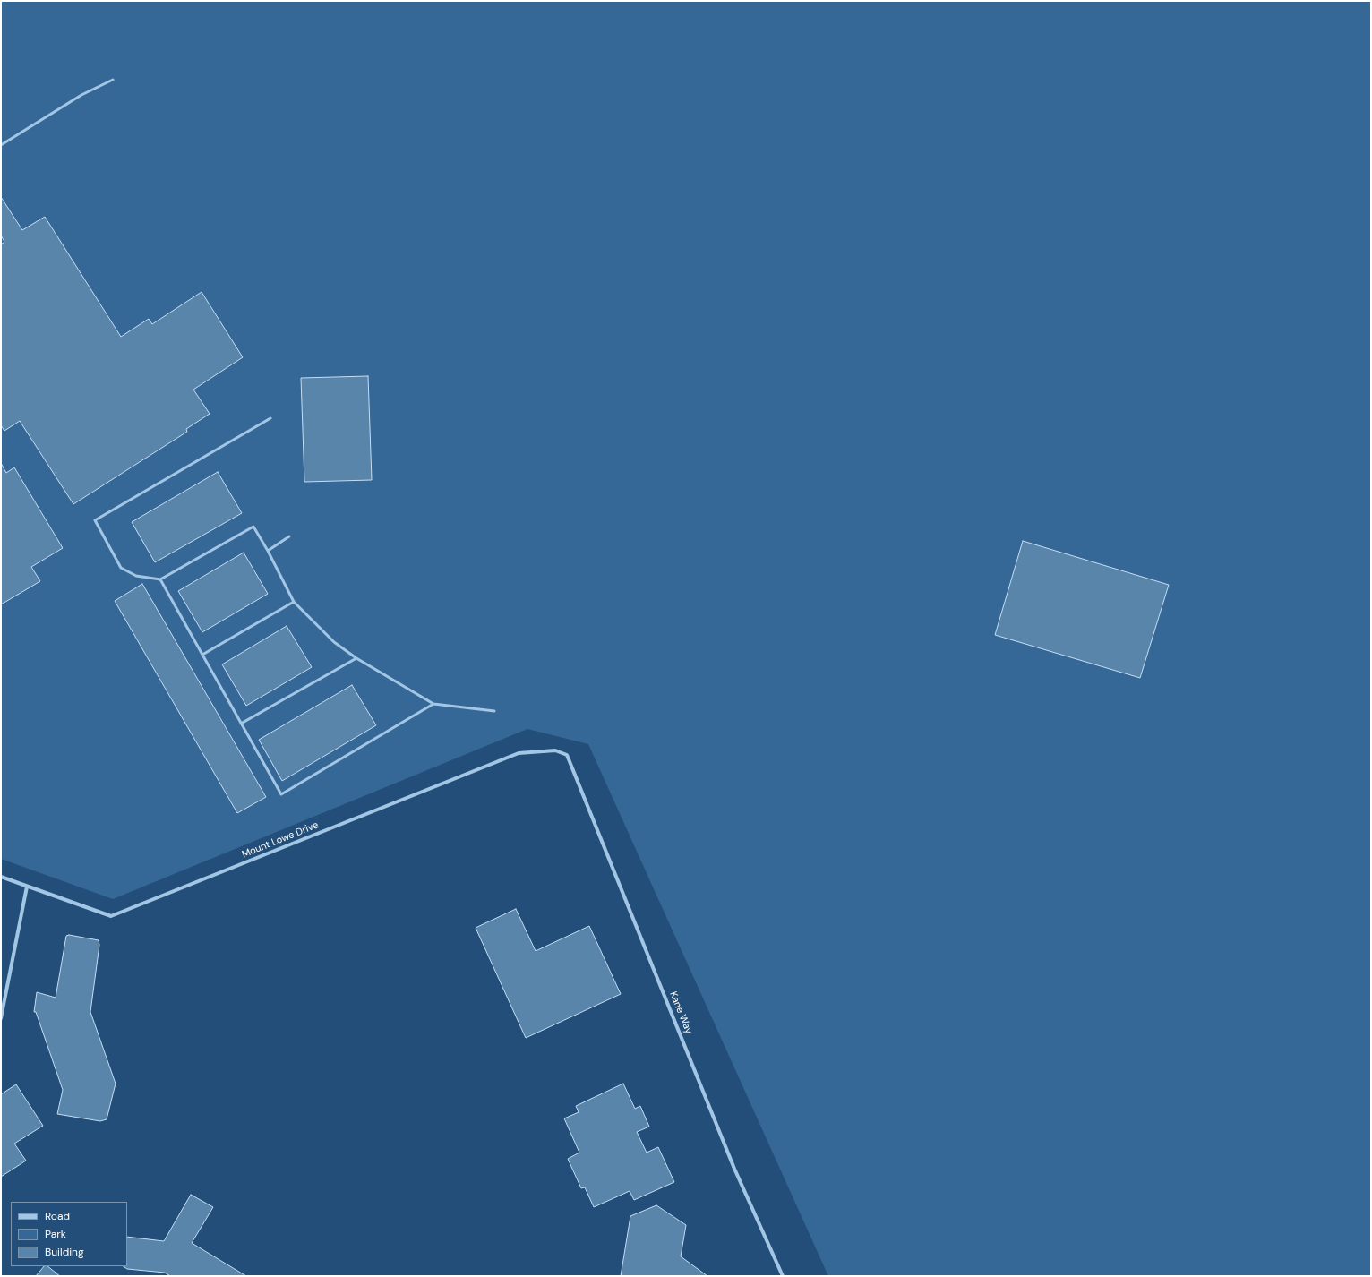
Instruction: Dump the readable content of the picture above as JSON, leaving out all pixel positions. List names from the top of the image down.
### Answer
{
  "streets": {
    "street": ["Mount Lowe Drive", "Kane Way"]
  },
  "crossings": [
    ["Mount Lowe Drive", "Kane Way"]
  ],
  "legend": ["Road", "Park", "Building"]
}
